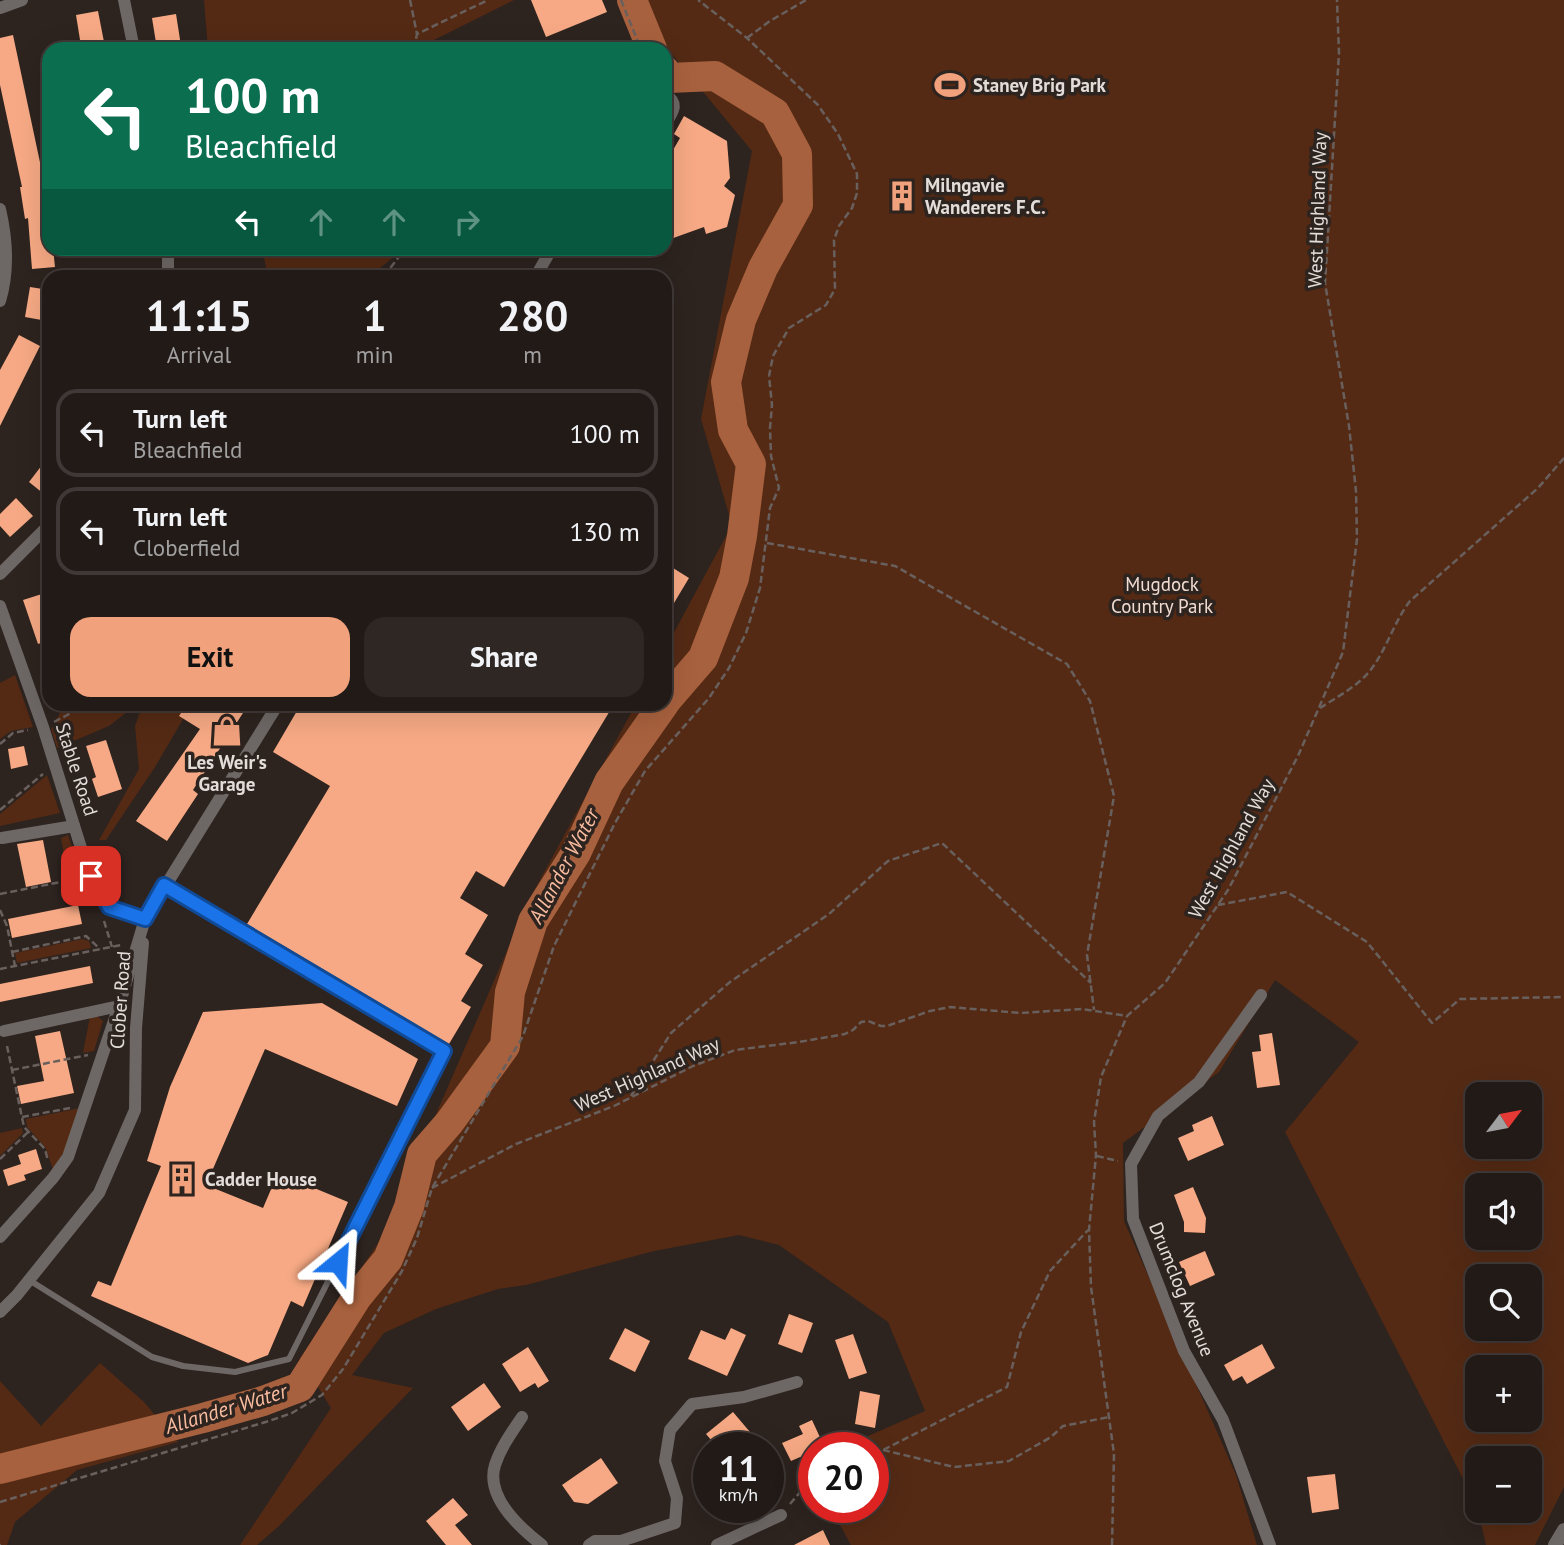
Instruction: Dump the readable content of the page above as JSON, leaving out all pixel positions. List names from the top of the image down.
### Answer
{
  "streets": {
    "street": ["Stable Road", "Clober Road", "Drumclog Avenue"],
    "path": ["West Highland Way"]
  },
  "crossings": [
    ["Stable Road", "Clober Road"]
  ],
  "water": ["Allander Water"],
  "parks": ["Mugdock Country Park"],
  "places": {
    "sports": ["Staney Brig Park"],
    "building": ["Milngavie Wanderers F.C.", "Cadder House"],
    "shop": ["Les Weir's Garage"]
  },
  "north": "top right",
  "page": {
    "turn": ["100 m", "Bleachfield"],
    "eta": [
      "11:15",
      "Arrival",
      "1",
      "min",
      "280",
      "m"
    ],
    "list": [
      {
        "name": "Turn left",
        "note": "Bleachfield",
        "value": "100 m"
      },
      {
        "name": "Turn left",
        "note": "Cloberfield",
        "value": "130 m"
      }
    ],
    "buttons": ["Exit", "Share"],
    "map_buttons": ["+", "−"],
    "speed": "11 km/h",
    "limit": "20"
  }
}
